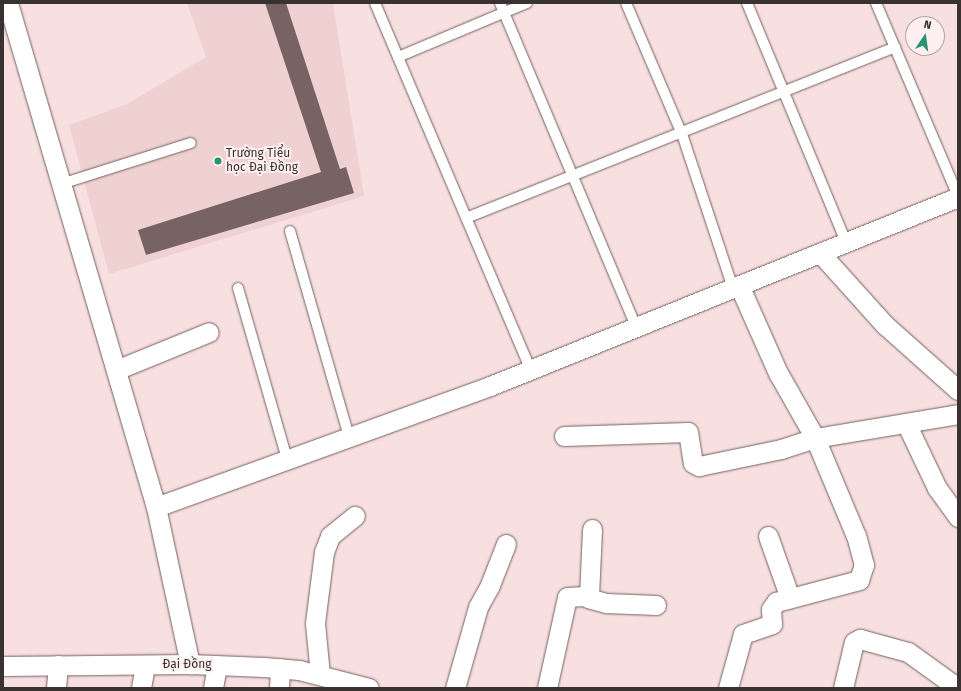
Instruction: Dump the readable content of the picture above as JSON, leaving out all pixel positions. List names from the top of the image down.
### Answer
{
  "streets": {
    "street": ["Đại Đồng"]
  },
  "places": ["Trường Tiểu học Đại Đồng"],
  "north": "top"
}
